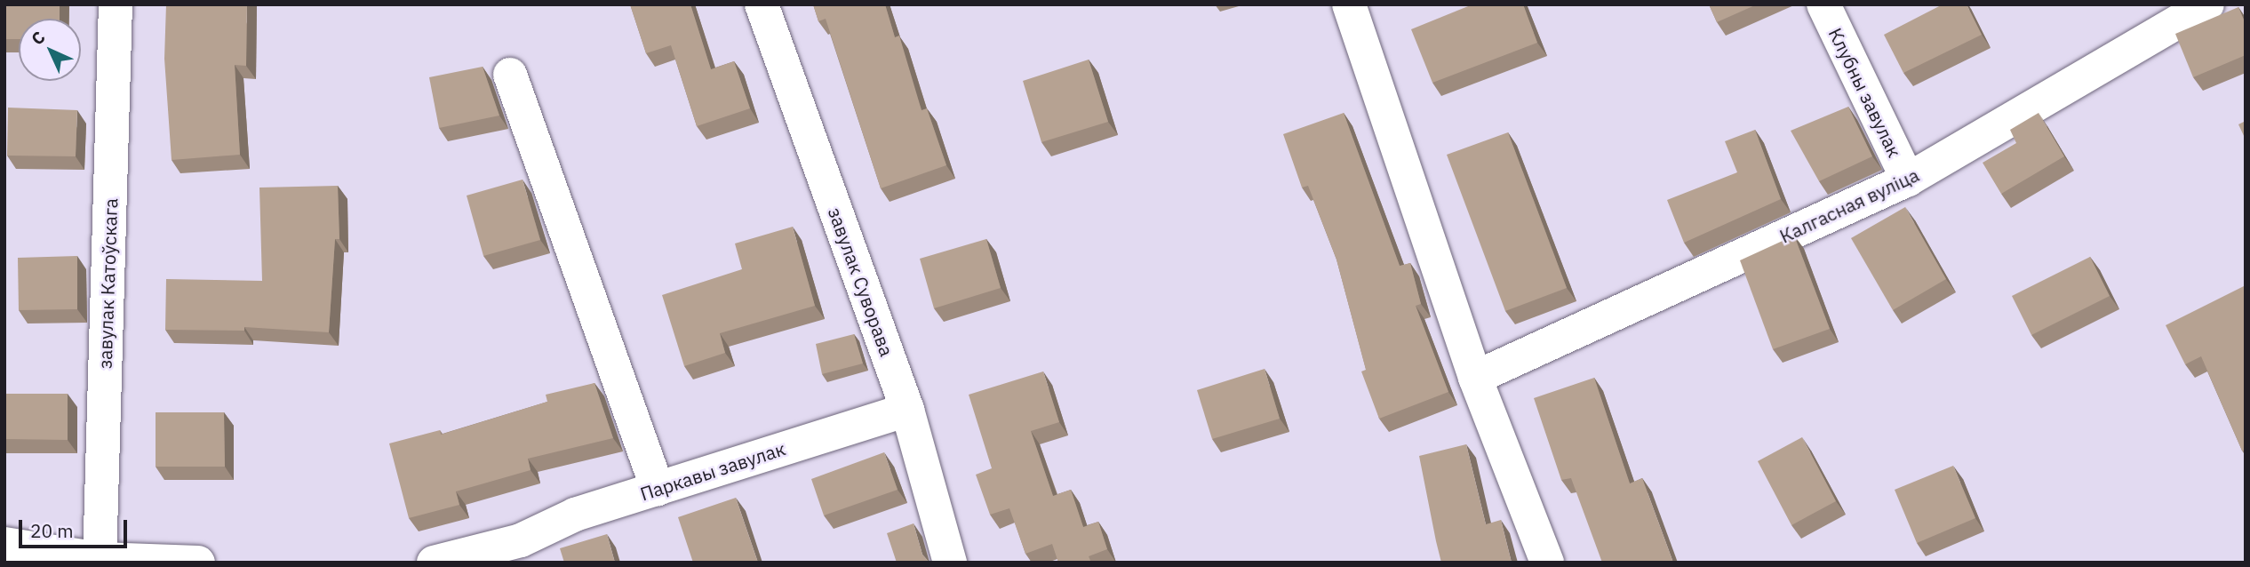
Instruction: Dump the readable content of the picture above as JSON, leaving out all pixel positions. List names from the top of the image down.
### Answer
{
  "streets": {
    "street": [
      "Клубны завулак",
      "Калгасная вуліца",
      "завулак Суворава",
      "завулак Катоўскага",
      "Паркавы завулак"
    ]
  },
  "crossings": [
    ["Клубны завулак", "Калгасная вуліца"],
    ["завулак Суворава", "Паркавы завулак"]
  ],
  "scale_bar": "20 m",
  "north": "top left"
}
